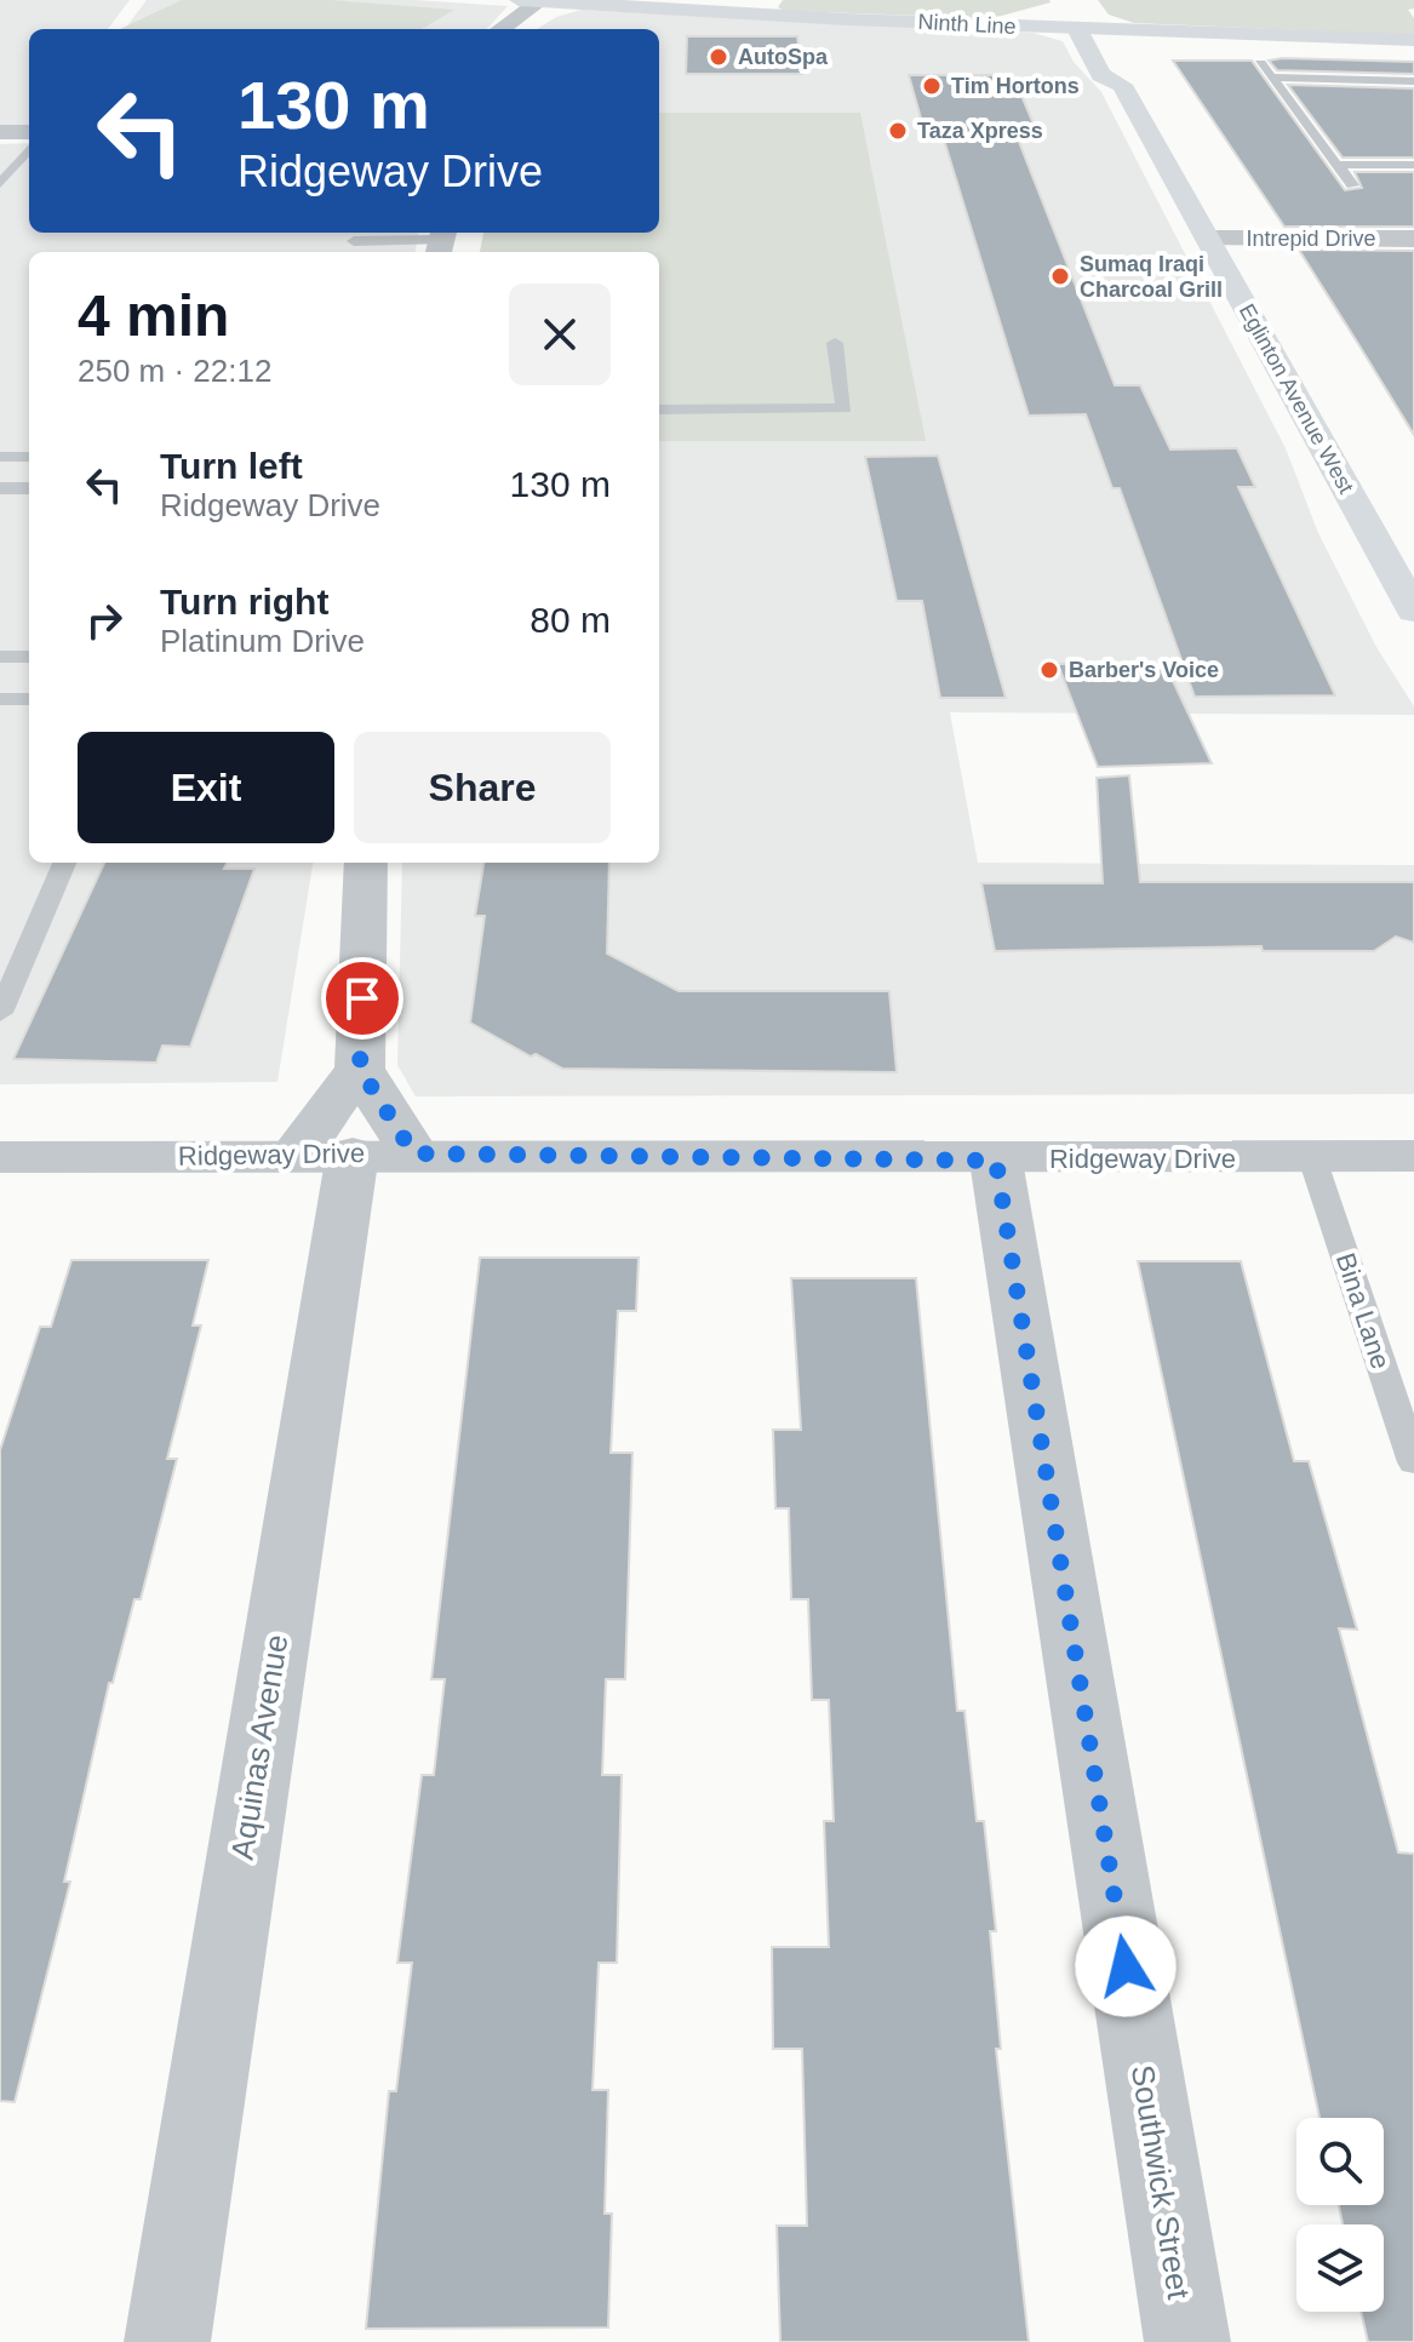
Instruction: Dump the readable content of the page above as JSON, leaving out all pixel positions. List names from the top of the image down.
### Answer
{
  "streets": {
    "main road": ["Ninth Line", "Eglinton Avenue West"],
    "street": [
      "Intrepid Drive",
      "Ridgeway Drive",
      "Aquinas Avenue",
      "Southwick Street"
    ],
    "lane": ["Bina Lane"]
  },
  "crossings": [
    ["Ninth Line", "Eglinton Avenue West"],
    ["Intrepid Drive", "Eglinton Avenue West"],
    ["Ridgeway Drive", "Bina Lane"],
    ["Ridgeway Drive", "Aquinas Avenue"],
    ["Ridgeway Drive", "Southwick Street"]
  ],
  "places": [
    "AutoSpa",
    "Tim Hortons",
    "Taza Xpress",
    "Sumaq Iraqi Charcoal Grill",
    "Barber's Voice"
  ],
  "page": {
    "turn": ["130 m", "Ridgeway Drive"],
    "heading": ["4 min", "250 m · 22:12"],
    "list": [
      {
        "name": "Turn left",
        "note": "Ridgeway Drive",
        "value": "130 m"
      },
      {
        "name": "Turn right",
        "note": "Platinum Drive",
        "value": "80 m"
      }
    ],
    "buttons": ["Exit", "Share"]
  }
}
